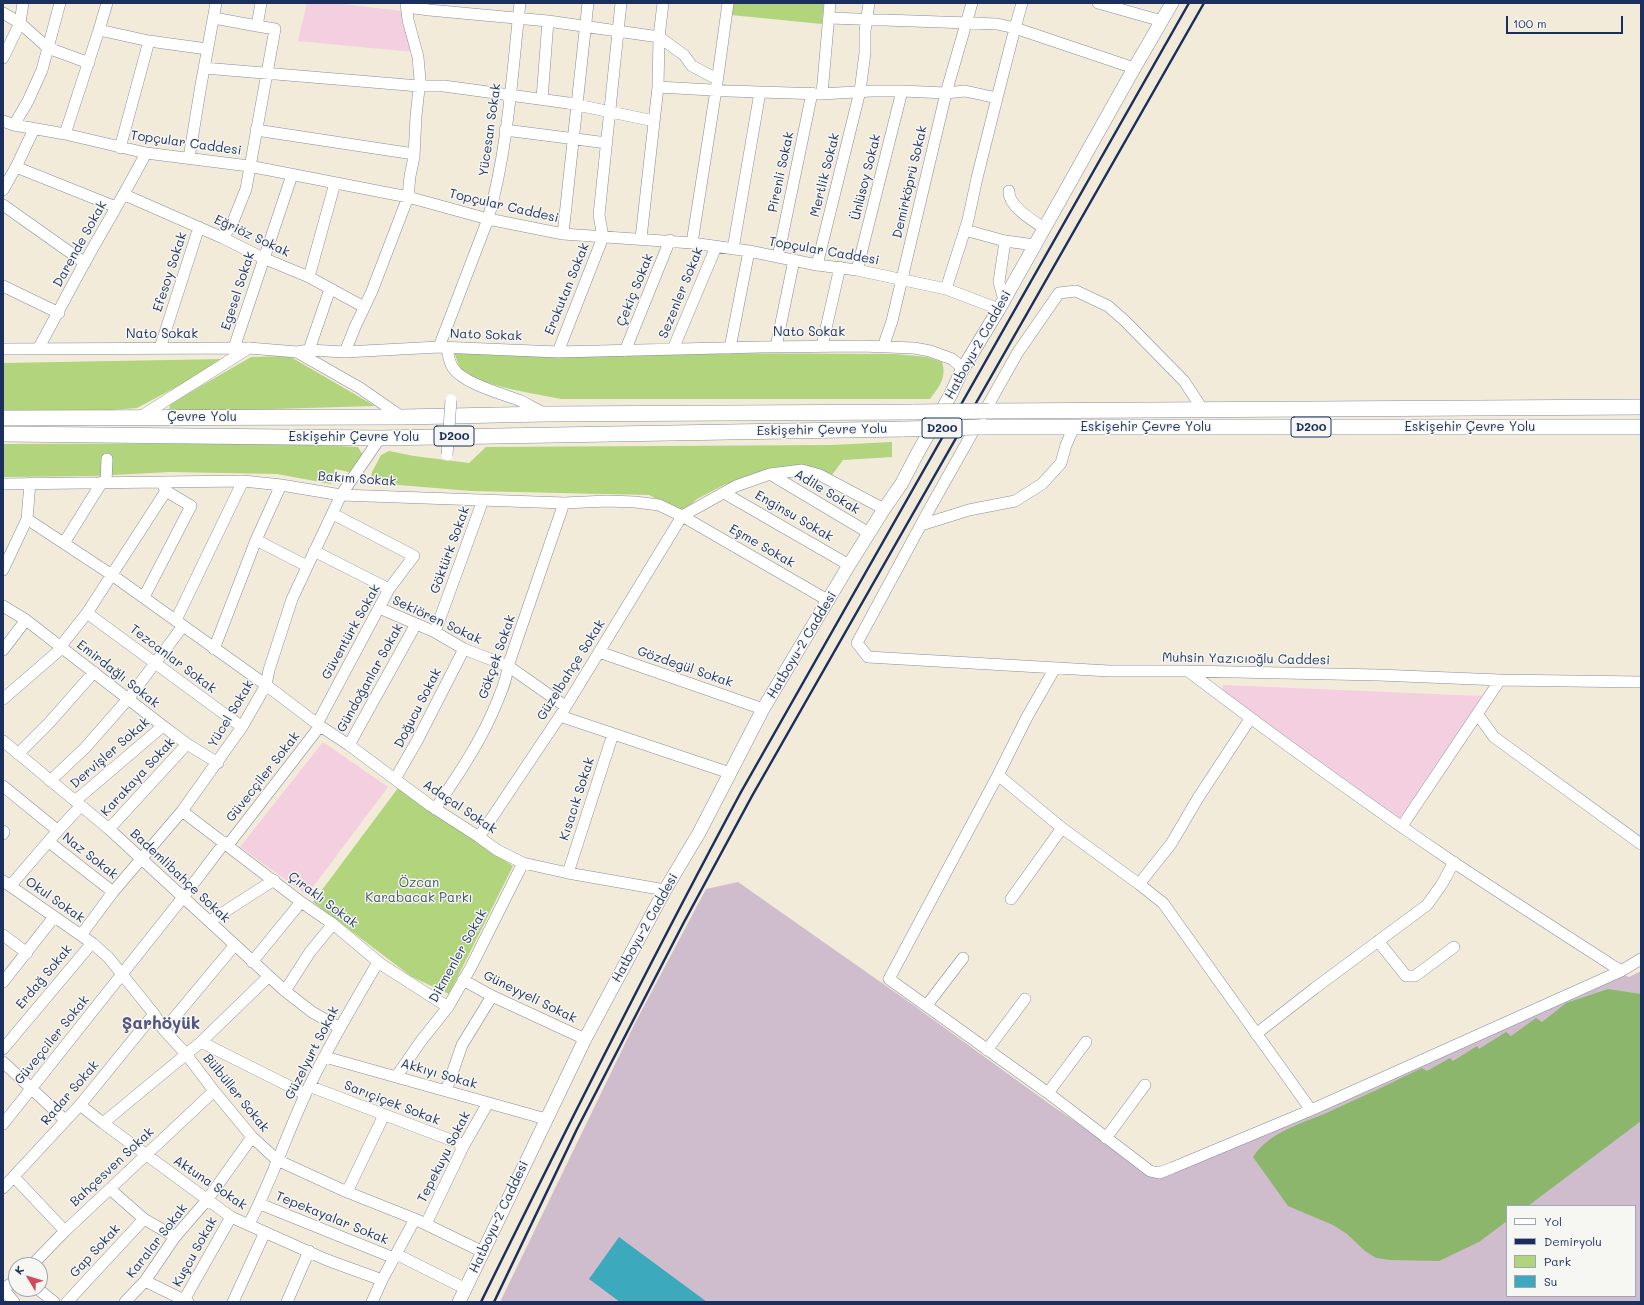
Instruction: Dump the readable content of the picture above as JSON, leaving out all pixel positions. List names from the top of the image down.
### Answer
{
  "streets": {
    "highway": ["Çevre Yolu", "Eskişehir Çevre Yolu", "D200"],
    "main road": ["Hatboyu-2 Caddesi"],
    "street": [
      "Yücesan Sokak",
      "Topçular Caddesi",
      "Pirenli Sokak",
      "Mertlik Sokak",
      "Ünlüsoy Sokak",
      "Demirköprü Sokak",
      "Eğriöz Sokak",
      "Darende Sokak",
      "Efesoy Sokak",
      "Erokutan Sokak",
      "Çekiç Sokak",
      "Egesel Sokak",
      "Sezenler Sokak",
      "Nato Sokak",
      "Bakım Sokak",
      "Adile Sokak",
      "Enginsu Sokak",
      "Eşme Sokak",
      "Göktürk Sokak",
      "Sekiören Sokak",
      "Güventürk Sokak",
      "Gökçek Sokak",
      "Tezcanlar Sokak",
      "Muhsin Yazıcıoğlu Caddesi",
      "Gözdegül Sokak",
      "Güzelbahçe Sokak",
      "Emirdağlı Sokak",
      "Gündoğanlar Sokak",
      "Doğucu Sokak",
      "Yücel Sokak",
      "Dervişler Sokak",
      "Karakaya Sokak",
      "Güvecçiler Sokak",
      "Kısacık Sokak",
      "Adaçal Sokak",
      "Naz Sokak",
      "Bademlibahçe Sokak",
      "Okul Sokak",
      "Çıraklı Sokak",
      "Dikmenler Sokak",
      "Erdağ Sokak",
      "Güneyyeli Sokak",
      "Güveçciler Sokak",
      "Güzelyurt Sokak",
      "Akkıyı Sokak",
      "Radar Sokak",
      "Bülbüller Sokak",
      "Sarıçiçek Sokak",
      "Tepekuyu Sokak",
      "Bahçesven Sokak",
      "Aktuna Sokak",
      "Tepekayalar Sokak",
      "Karalar Sokak",
      "Gap Sokak",
      "Kuşcu Sokak"
    ]
  },
  "crossings": [
    ["Yücesan Sokak", "Topçular Caddesi"],
    ["Yücesan Sokak", "Nato Sokak"],
    ["Topçular Caddesi", "Pirenli Sokak"],
    ["Topçular Caddesi", "Mertlik Sokak"],
    ["Topçular Caddesi", "Ünlüsoy Sokak"],
    ["Topçular Caddesi", "Demirköprü Sokak"],
    ["Topçular Caddesi", "Darende Sokak"],
    ["Topçular Caddesi", "Erokutan Sokak"],
    ["Topçular Caddesi", "Çekiç Sokak"],
    ["Topçular Caddesi", "Egesel Sokak"],
    ["Topçular Caddesi", "Sezenler Sokak"],
    ["Topçular Caddesi", "Hatboyu-2 Caddesi"],
    ["Demirköprü Sokak", "Nato Sokak"],
    ["Eğriöz Sokak", "Darende Sokak"],
    ["Eğriöz Sokak", "Efesoy Sokak"],
    ["Eğriöz Sokak", "Egesel Sokak"],
    ["Darende Sokak", "Nato Sokak"],
    ["Efesoy Sokak", "Nato Sokak"],
    ["Erokutan Sokak", "Nato Sokak"],
    ["Çekiç Sokak", "Nato Sokak"],
    ["Egesel Sokak", "Nato Sokak"],
    ["Sezenler Sokak", "Nato Sokak"],
    ["Nato Sokak", "Hatboyu-2 Caddesi"],
    ["Hatboyu-2 Caddesi", "Adile Sokak"],
    ["Hatboyu-2 Caddesi", "Enginsu Sokak"],
    ["Hatboyu-2 Caddesi", "Eşme Sokak"],
    ["Hatboyu-2 Caddesi", "Sekiören Sokak"],
    ["Hatboyu-2 Caddesi", "Gözdegül Sokak"],
    ["Hatboyu-2 Caddesi", "Adaçal Sokak"],
    ["Hatboyu-2 Caddesi", "Güneyyeli Sokak"],
    ["Hatboyu-2 Caddesi", "Akkıyı Sokak"],
    ["Hatboyu-2 Caddesi", "Bülbüller Sokak"],
    ["Hatboyu-2 Caddesi", "Tepekayalar Sokak"],
    ["Çevre Yolu", "Eskişehir Çevre Yolu"],
    ["Eskişehir Çevre Yolu", "Yücel Sokak"],
    ["Bakım Sokak", "Eşme Sokak"],
    ["Bakım Sokak", "Göktürk Sokak"],
    ["Bakım Sokak", "Gökçek Sokak"],
    ["Bakım Sokak", "Güzelbahçe Sokak"],
    ["Bakım Sokak", "Yücel Sokak"],
    ["Eşme Sokak", "Güzelbahçe Sokak"],
    ["Göktürk Sokak", "Sekiören Sokak"],
    ["Sekiören Sokak", "Güventürk Sokak"],
    ["Sekiören Sokak", "Gökçek Sokak"],
    ["Sekiören Sokak", "Güzelbahçe Sokak"],
    ["Sekiören Sokak", "Gündoğanlar Sokak"],
    ["Sekiören Sokak", "Doğucu Sokak"],
    ["Sekiören Sokak", "Kısacık Sokak"],
    ["Güventürk Sokak", "Yücel Sokak"],
    ["Güventürk Sokak", "Güvecçiler Sokak"],
    ["Güventürk Sokak", "Adaçal Sokak"],
    ["Gökçek Sokak", "Adaçal Sokak"],
    ["Tezcanlar Sokak", "Yücel Sokak"],
    ["Gözdegül Sokak", "Güzelbahçe Sokak"],
    ["Güzelbahçe Sokak", "Adaçal Sokak"],
    ["Emirdağlı Sokak", "Yücel Sokak"],
    ["Emirdağlı Sokak", "Dervişler Sokak"],
    ["Emirdağlı Sokak", "Karakaya Sokak"],
    ["Gündoğanlar Sokak", "Adaçal Sokak"],
    ["Doğucu Sokak", "Adaçal Sokak"],
    ["Yücel Sokak", "Adaçal Sokak"],
    ["Yücel Sokak", "Naz Sokak"],
    ["Yücel Sokak", "Bademlibahçe Sokak"],
    ["Yücel Sokak", "Okul Sokak"],
    ["Yücel Sokak", "Çıraklı Sokak"],
    ["Dervişler Sokak", "Naz Sokak"],
    ["Dervişler Sokak", "Bademlibahçe Sokak"],
    ["Dervişler Sokak", "Okul Sokak"],
    ["Karakaya Sokak", "Bademlibahçe Sokak"],
    ["Güvecçiler Sokak", "Adaçal Sokak"],
    ["Güvecçiler Sokak", "Bademlibahçe Sokak"],
    ["Güvecçiler Sokak", "Çıraklı Sokak"],
    ["Güvecçiler Sokak", "Güveçciler Sokak"],
    ["Güvecçiler Sokak", "Bülbüller Sokak"],
    ["Kısacık Sokak", "Adaçal Sokak"],
    ["Adaçal Sokak", "Dikmenler Sokak"],
    ["Bademlibahçe Sokak", "Güzelyurt Sokak"],
    ["Okul Sokak", "Erdağ Sokak"],
    ["Okul Sokak", "Bülbüller Sokak"],
    ["Çıraklı Sokak", "Dikmenler Sokak"],
    ["Çıraklı Sokak", "Güzelyurt Sokak"],
    ["Dikmenler Sokak", "Güneyyeli Sokak"],
    ["Dikmenler Sokak", "Akkıyı Sokak"],
    ["Erdağ Sokak", "Bülbüller Sokak"],
    ["Güveçciler Sokak", "Bülbüller Sokak"],
    ["Güzelyurt Sokak", "Akkıyı Sokak"],
    ["Güzelyurt Sokak", "Bülbüller Sokak"],
    ["Güzelyurt Sokak", "Sarıçiçek Sokak"],
    ["Güzelyurt Sokak", "Aktuna Sokak"],
    ["Güzelyurt Sokak", "Tepekayalar Sokak"],
    ["Akkıyı Sokak", "Tepekuyu Sokak"],
    ["Radar Sokak", "Bülbüller Sokak"],
    ["Radar Sokak", "Aktuna Sokak"],
    ["Bülbüller Sokak", "Tepekuyu Sokak"],
    ["Bülbüller Sokak", "Bahçesven Sokak"],
    ["Bülbüller Sokak", "Karalar Sokak"],
    ["Sarıçiçek Sokak", "Tepekuyu Sokak"],
    ["Bahçesven Sokak", "Aktuna Sokak"],
    ["Aktuna Sokak", "Karalar Sokak"],
    ["Aktuna Sokak", "Kuşcu Sokak"]
  ],
  "districts": ["Şarhöyük"],
  "parks": ["Özcan Karabacak Parkı"],
  "legend": [
    "Yol",
    "Demiryolu",
    "Park",
    "Su"
  ],
  "scale_bar": "100 m",
  "north": "top left"
}
